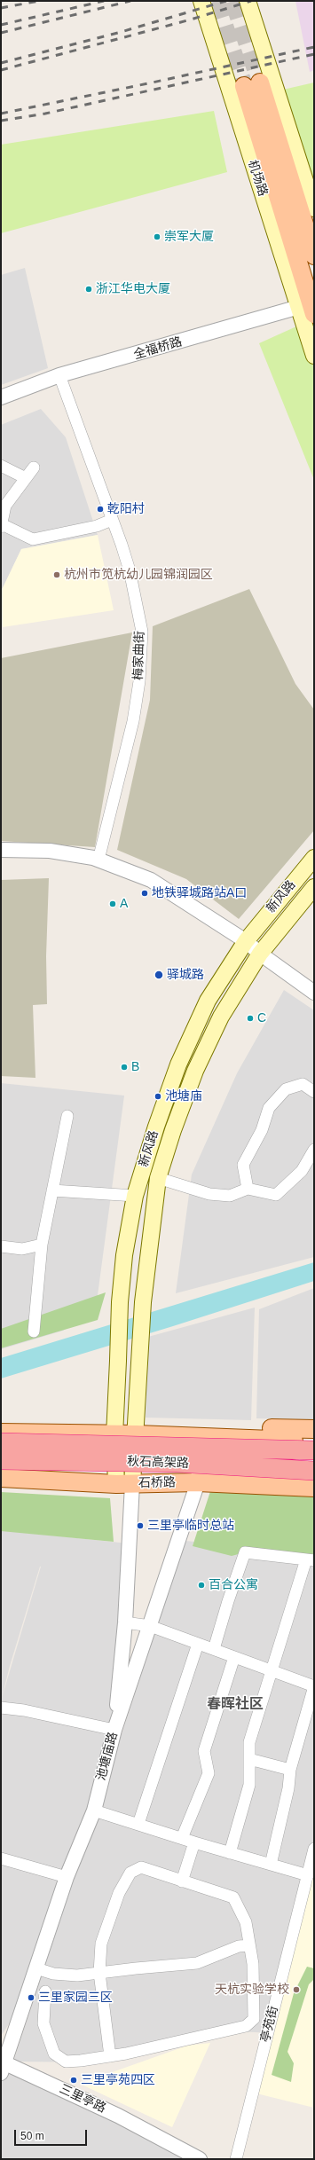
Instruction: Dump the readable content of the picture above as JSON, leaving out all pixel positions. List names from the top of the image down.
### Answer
{
  "streets": {
    "highway": ["秋石高架路"],
    "main road": ["机场路", "新风路", "石桥路"],
    "street": [
      "全福桥路",
      "梅家曲街",
      "池塘庙路",
      "亭苑街",
      "三里亭路"
    ]
  },
  "crossings": [
    ["机场路", "全福桥路"],
    ["全福桥路", "梅家曲街"],
    ["新风路", "石桥路"],
    ["石桥路", "池塘庙路"],
    ["池塘庙路", "三里亭路"]
  ],
  "districts": ["春晖社区"],
  "places": [
    "崇军大厦",
    "浙江华电大厦",
    "乾阳村",
    "杭州市笕杭幼儿园锦润园区",
    "地铁驿城路站A口",
    "A",
    "驿城路",
    "C",
    "B",
    "池塘庙",
    "三里亭临时总站",
    "百合公寓",
    "天杭实验学校",
    "三里家园三区",
    "三里亭苑四区"
  ],
  "scale_bar": "50 m"
}
